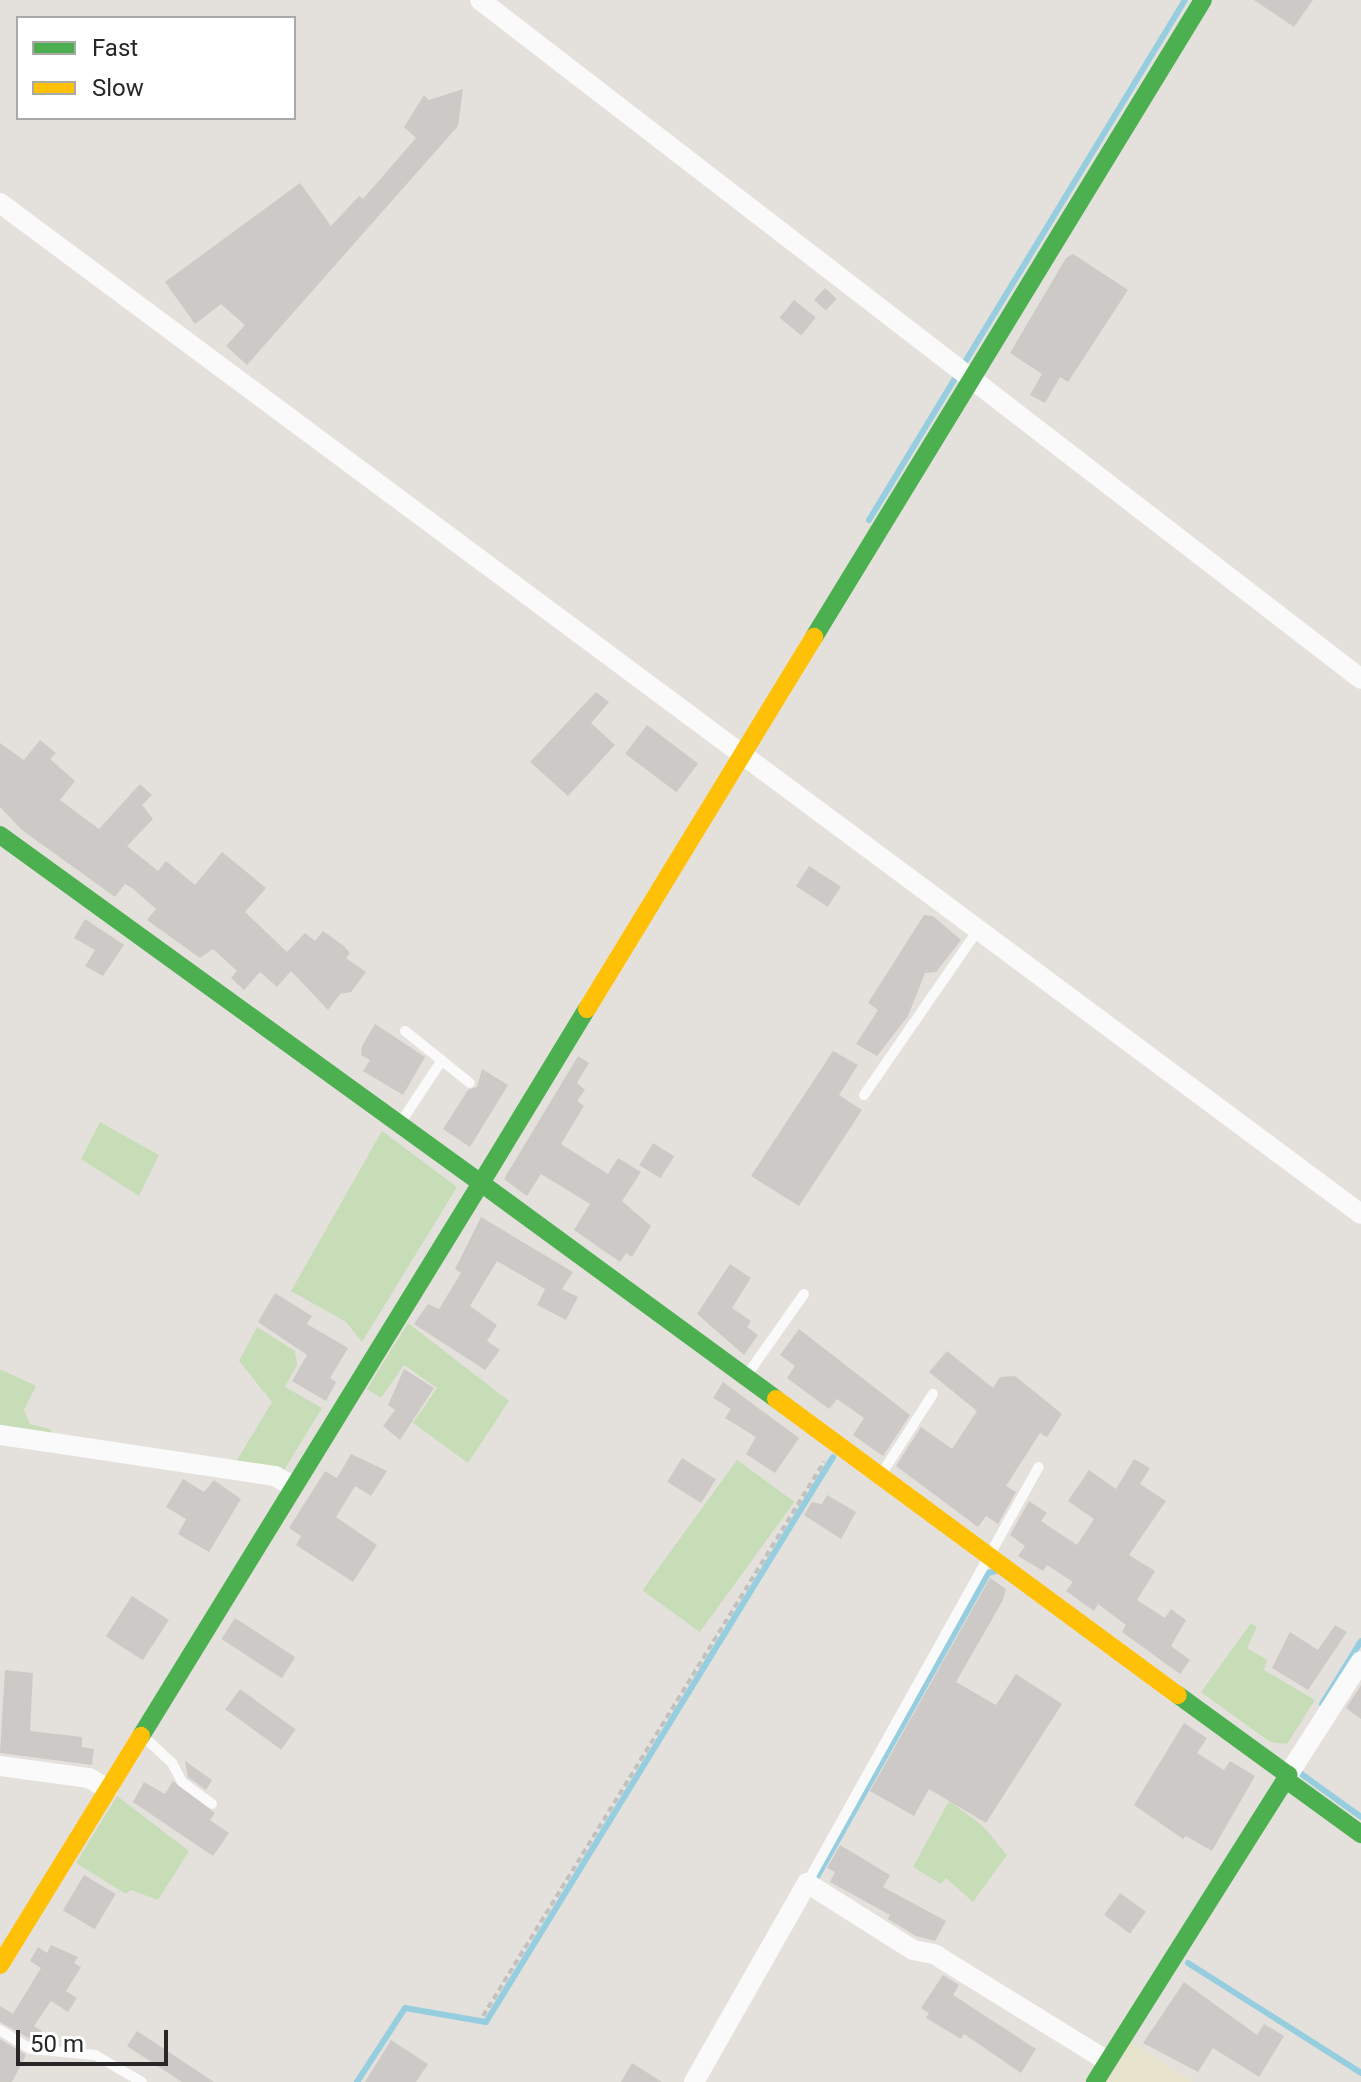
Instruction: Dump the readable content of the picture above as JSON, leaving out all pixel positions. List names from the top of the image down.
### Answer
{
  "legend": ["Fast", "Slow"],
  "scale_bar": "50 m"
}
